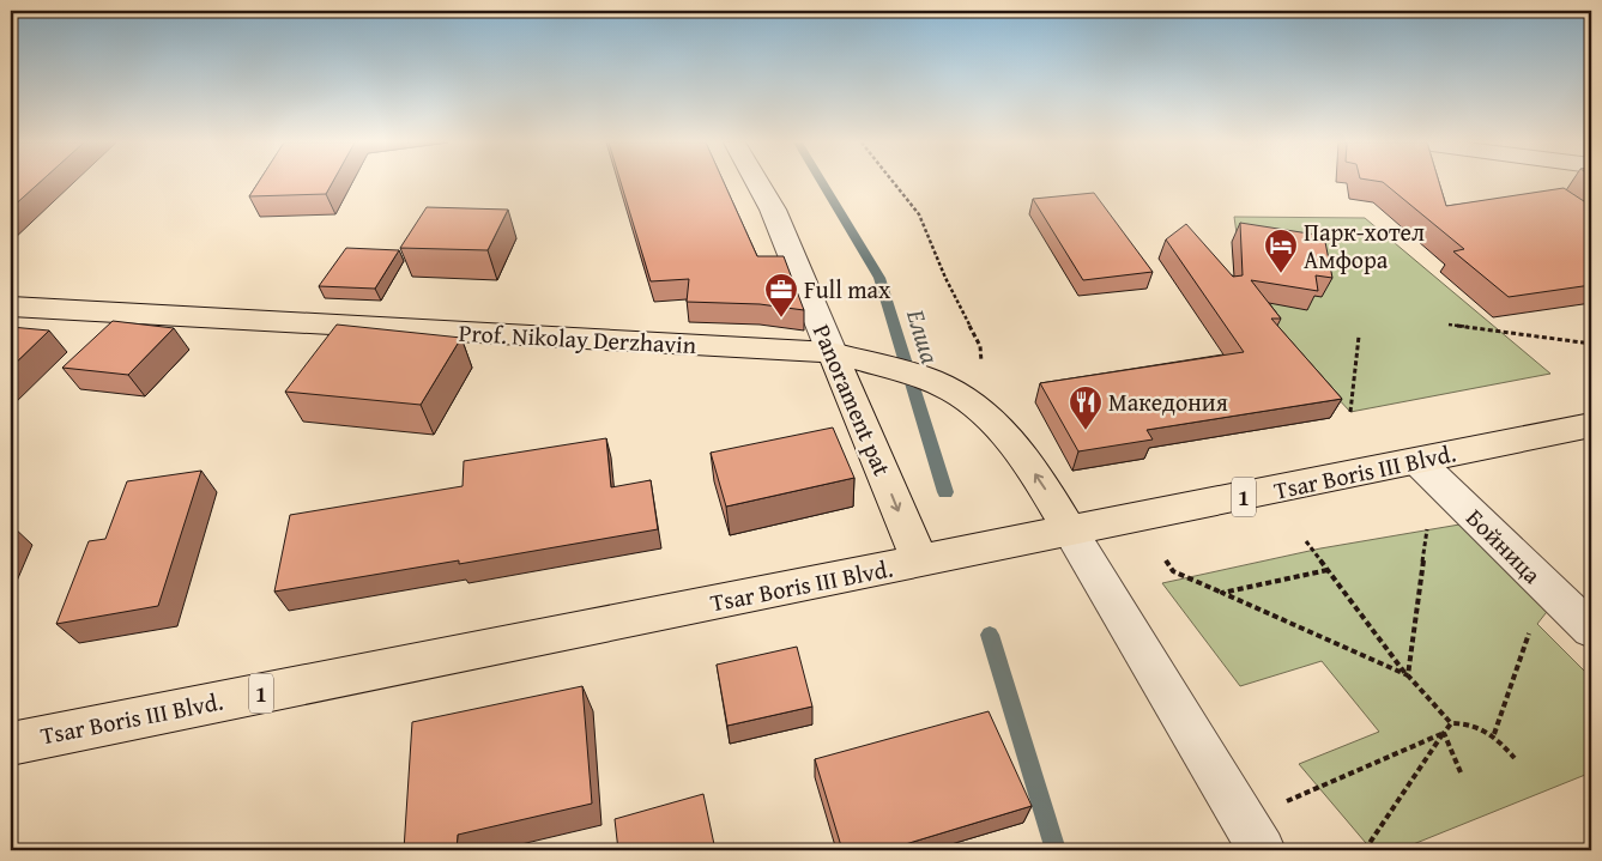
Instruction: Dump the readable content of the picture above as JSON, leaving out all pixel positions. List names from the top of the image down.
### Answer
{
  "streets": {
    "main road": [
      "Prof. Nikolay Derzhavin",
      "Panorament pat",
      "Tsar Boris III Blvd.",
      "1"
    ],
    "street": ["Бойница"]
  },
  "crossings": [
    ["Prof. Nikolay Derzhavin", "Panorament pat"],
    ["Prof. Nikolay Derzhavin", "Tsar Boris III Blvd."],
    ["Panorament pat", "Tsar Boris III Blvd."],
    ["Tsar Boris III Blvd.", "Бойница"]
  ],
  "one_way": ["Panorament pat"],
  "water": ["Елша"],
  "places": {
    "hotel": ["Парк-хотел Амфора"],
    "office": ["Full max"],
    "restaurant": ["Македония"]
  }
}
